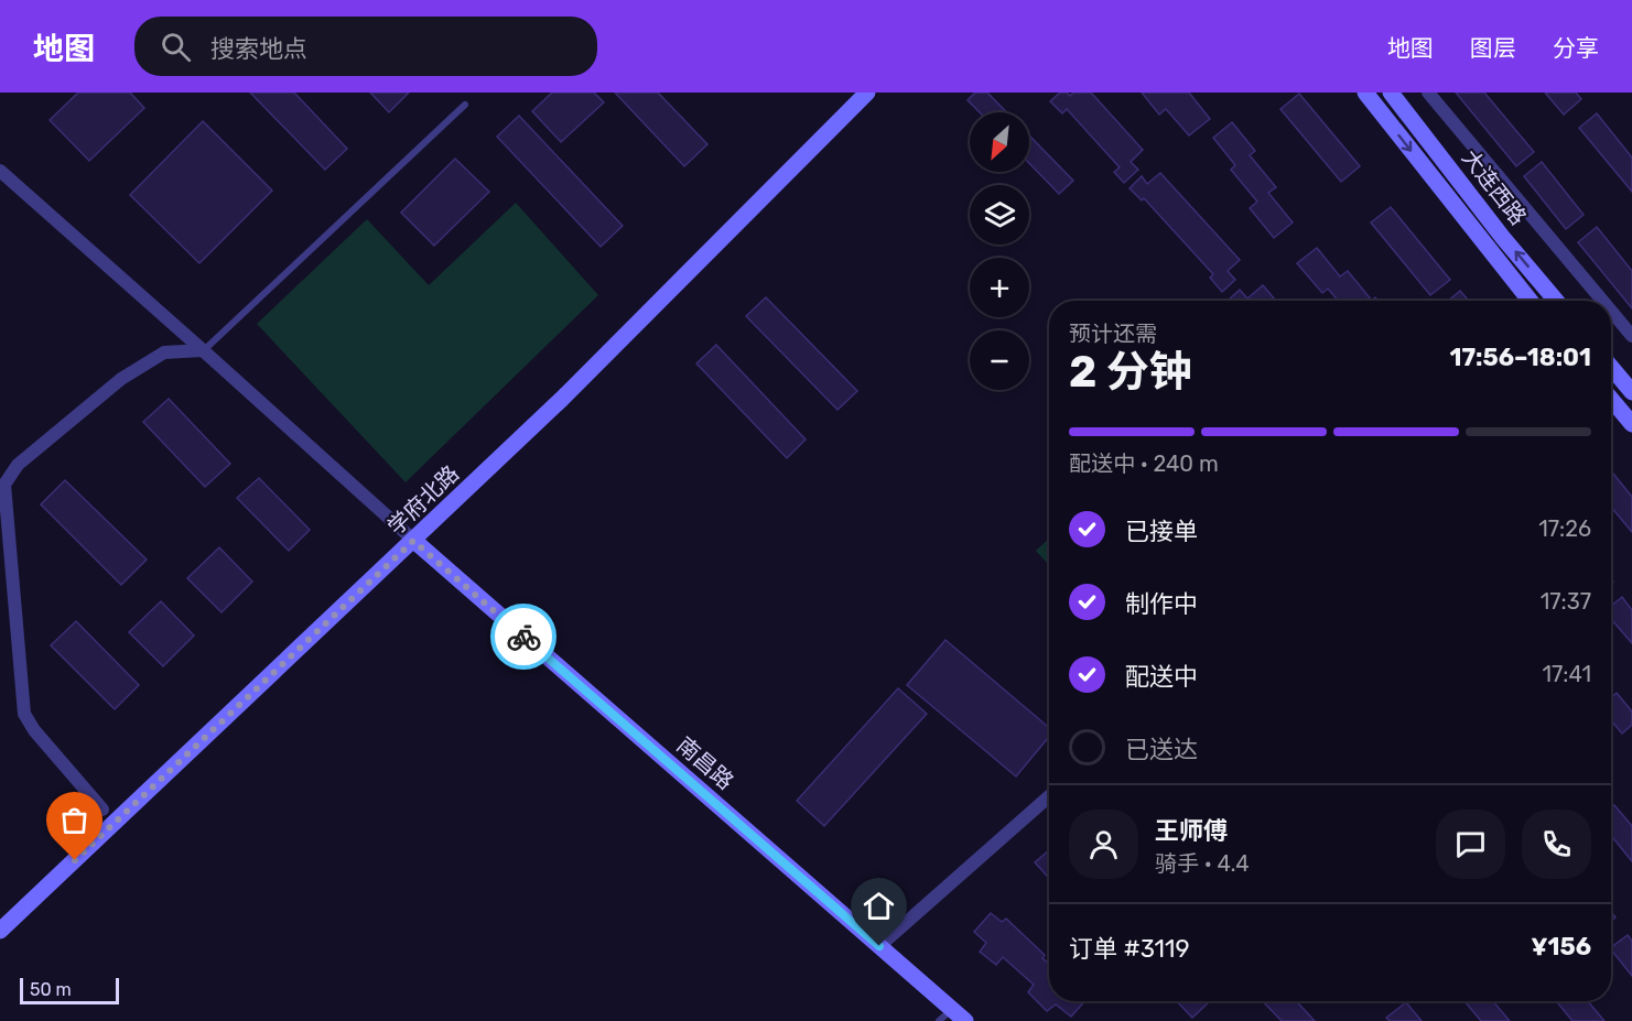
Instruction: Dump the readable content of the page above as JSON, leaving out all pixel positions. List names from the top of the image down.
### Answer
{
  "streets": {
    "street": ["大连西路", "学府北路", "南昌路"]
  },
  "crossings": [
    ["学府北路", "南昌路"]
  ],
  "scale_bar": "50 m",
  "north": "bottom left",
  "page": {
    "header": "地图",
    "search": "搜索地点",
    "nav": ["地图", "图层", "分享"],
    "map_buttons": ["+", "−"],
    "heading": ["2 分钟", "预计还需", "17:56–18:01"],
    "panel": [
      "王师傅",
      "骑手 · 4.4",
      "订单 #3119",
      "¥156"
    ],
    "bar": "配送中 · 240 m",
    "list": [
      ["已接单", "17:26"],
      ["制作中", "17:37"],
      ["配送中", "17:41"],
      "已送达"
    ],
    "scale": "50 m"
  }
}
